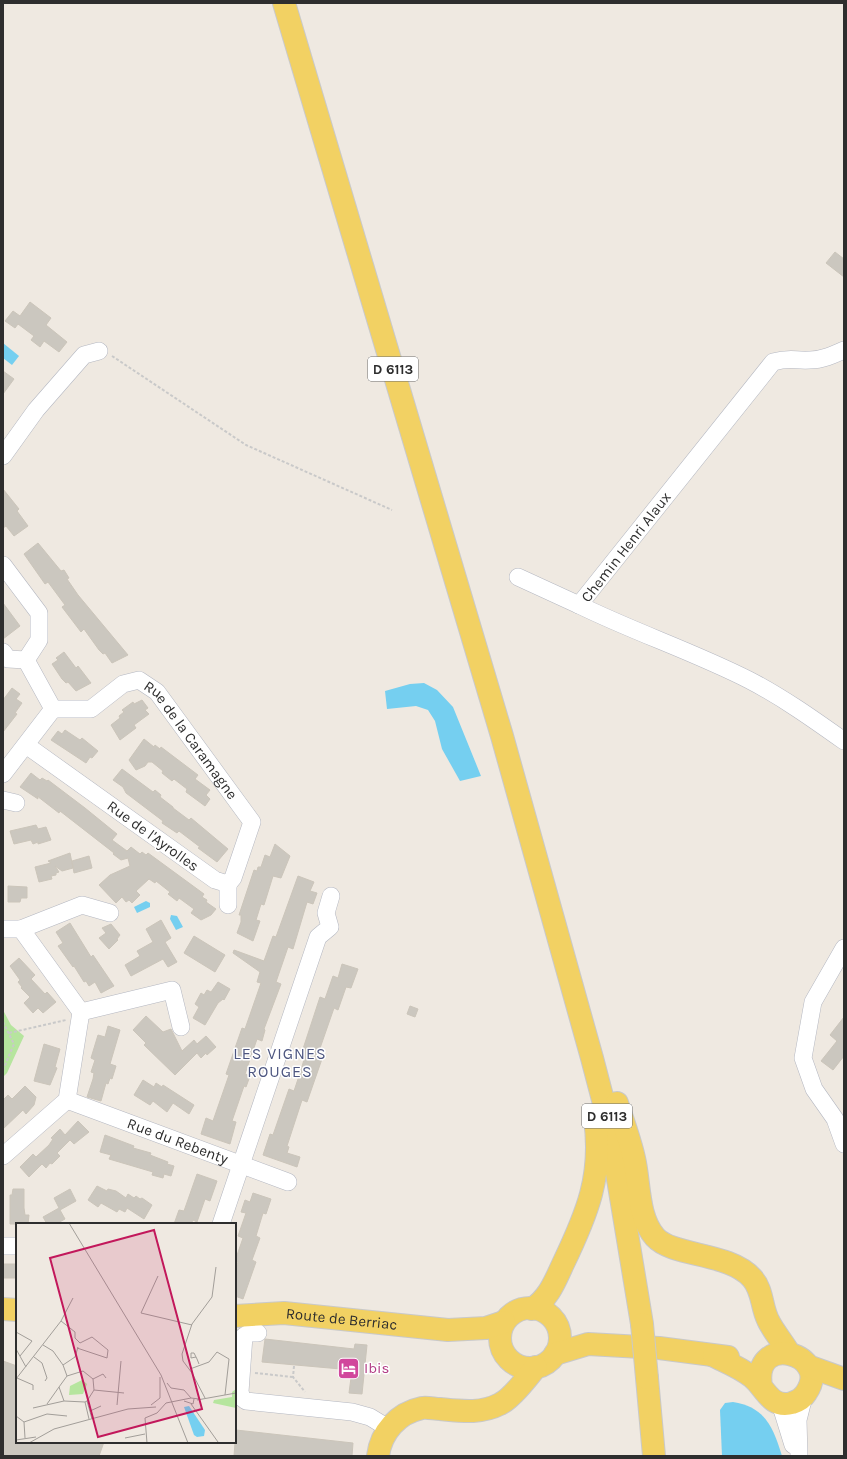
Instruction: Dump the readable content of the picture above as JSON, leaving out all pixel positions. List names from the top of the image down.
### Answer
{
  "streets": {
    "main road": ["D 6113", "Route de Berriac"],
    "street": [
      "Chemin Henri Alaux",
      "Rue de la Caramagne",
      "Rue de l'Ayrolles",
      "Rue du Rebenty"
    ]
  },
  "crossings": [
    ["Rue de la Caramagne", "Rue de l'Ayrolles"]
  ],
  "districts": ["LES VIGNES ROUGES"],
  "places": {
    "hotel": ["Ibis"]
  }
}
